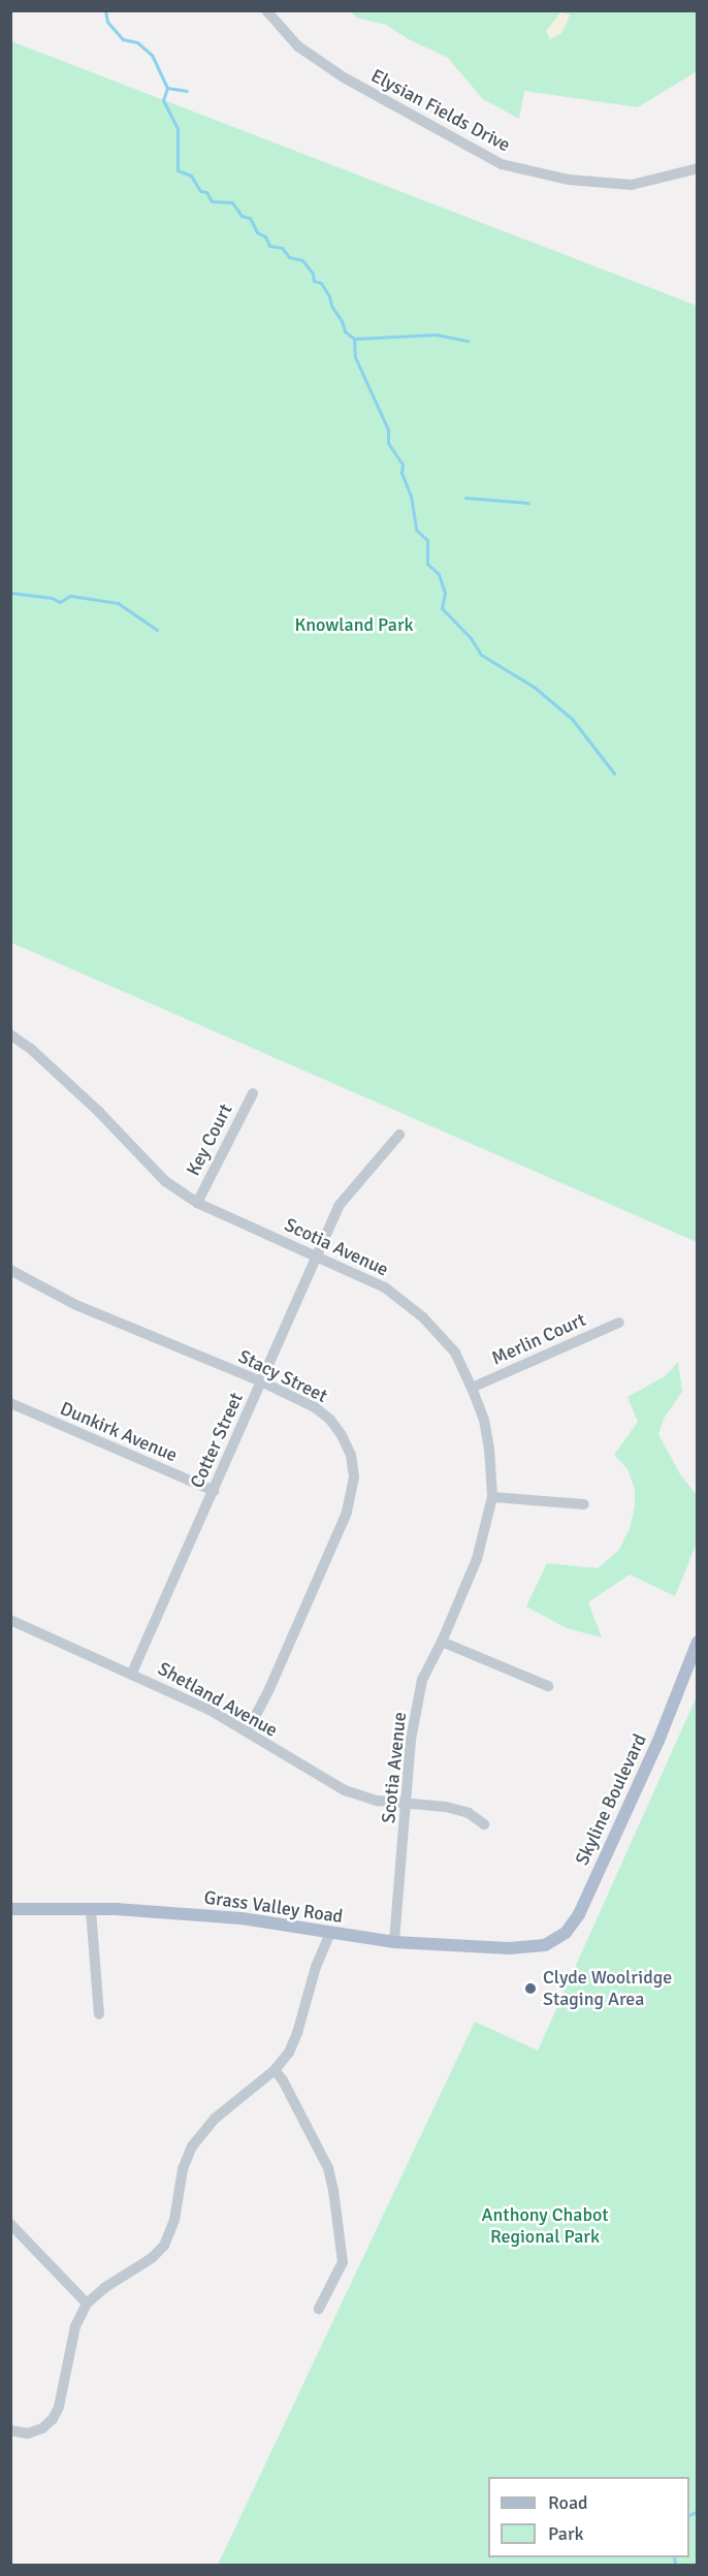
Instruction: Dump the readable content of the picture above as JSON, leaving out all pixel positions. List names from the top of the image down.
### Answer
{
  "streets": {
    "main road": ["Skyline Boulevard", "Grass Valley Road"],
    "street": [
      "Elysian Fields Drive",
      "Key Court",
      "Scotia Avenue",
      "Merlin Court",
      "Stacy Street",
      "Dunkirk Avenue",
      "Cotter Street",
      "Shetland Avenue"
    ]
  },
  "crossings": [
    ["Key Court", "Scotia Avenue"],
    ["Scotia Avenue", "Merlin Court"],
    ["Scotia Avenue", "Cotter Street"],
    ["Scotia Avenue", "Shetland Avenue"],
    ["Scotia Avenue", "Grass Valley Road"],
    ["Stacy Street", "Cotter Street"],
    ["Stacy Street", "Shetland Avenue"],
    ["Dunkirk Avenue", "Cotter Street"],
    ["Cotter Street", "Shetland Avenue"],
    ["Skyline Boulevard", "Grass Valley Road"]
  ],
  "parks": ["Knowland Park", "Anthony Chabot Regional Park"],
  "places": ["Clyde Woolridge Staging Area"],
  "legend": ["Road", "Park"]
}
